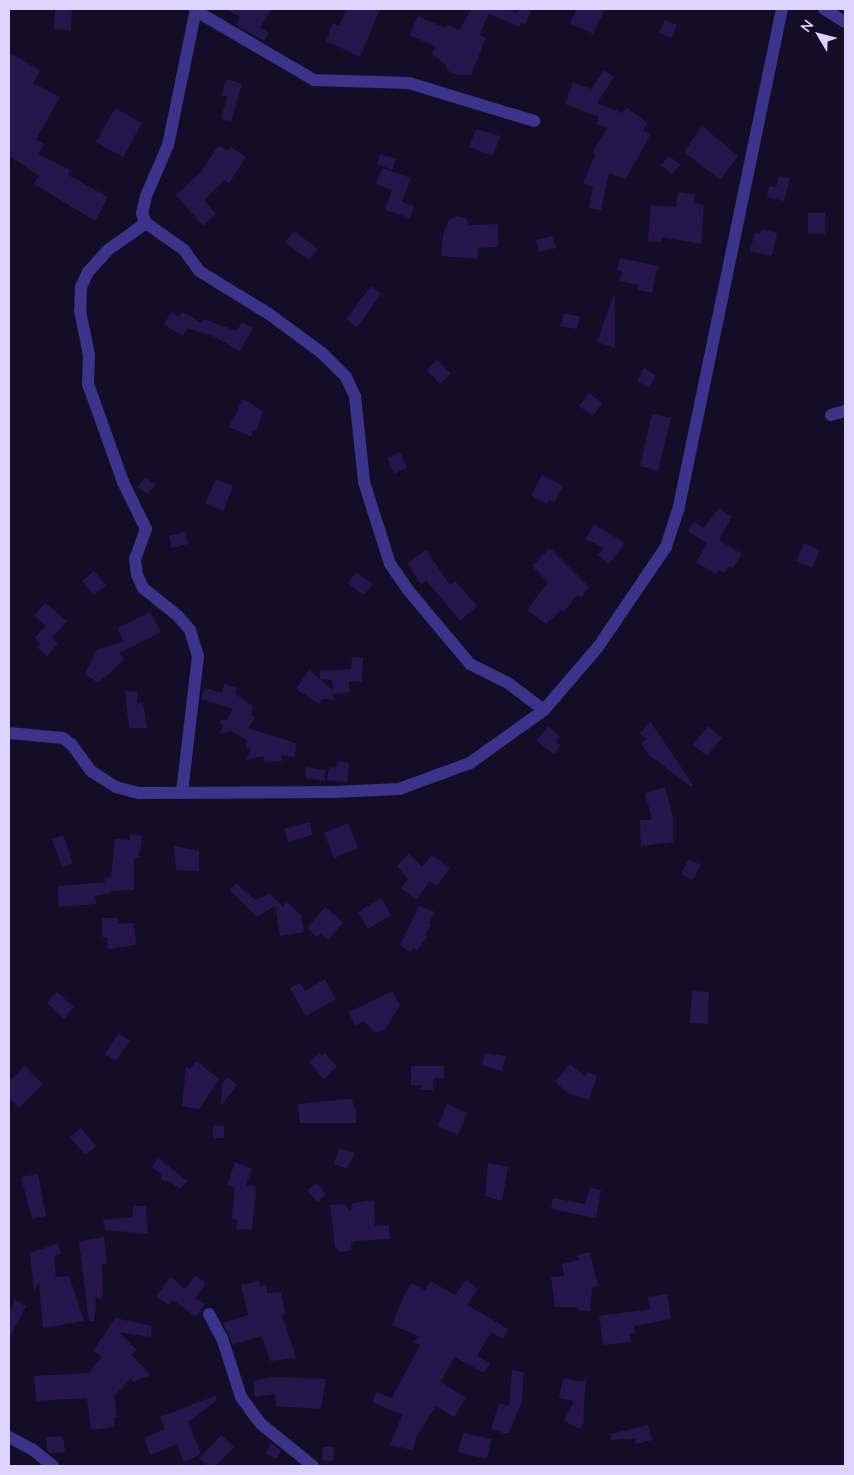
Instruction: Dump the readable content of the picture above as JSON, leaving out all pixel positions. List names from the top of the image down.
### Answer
{
  "north": "top left"
}
